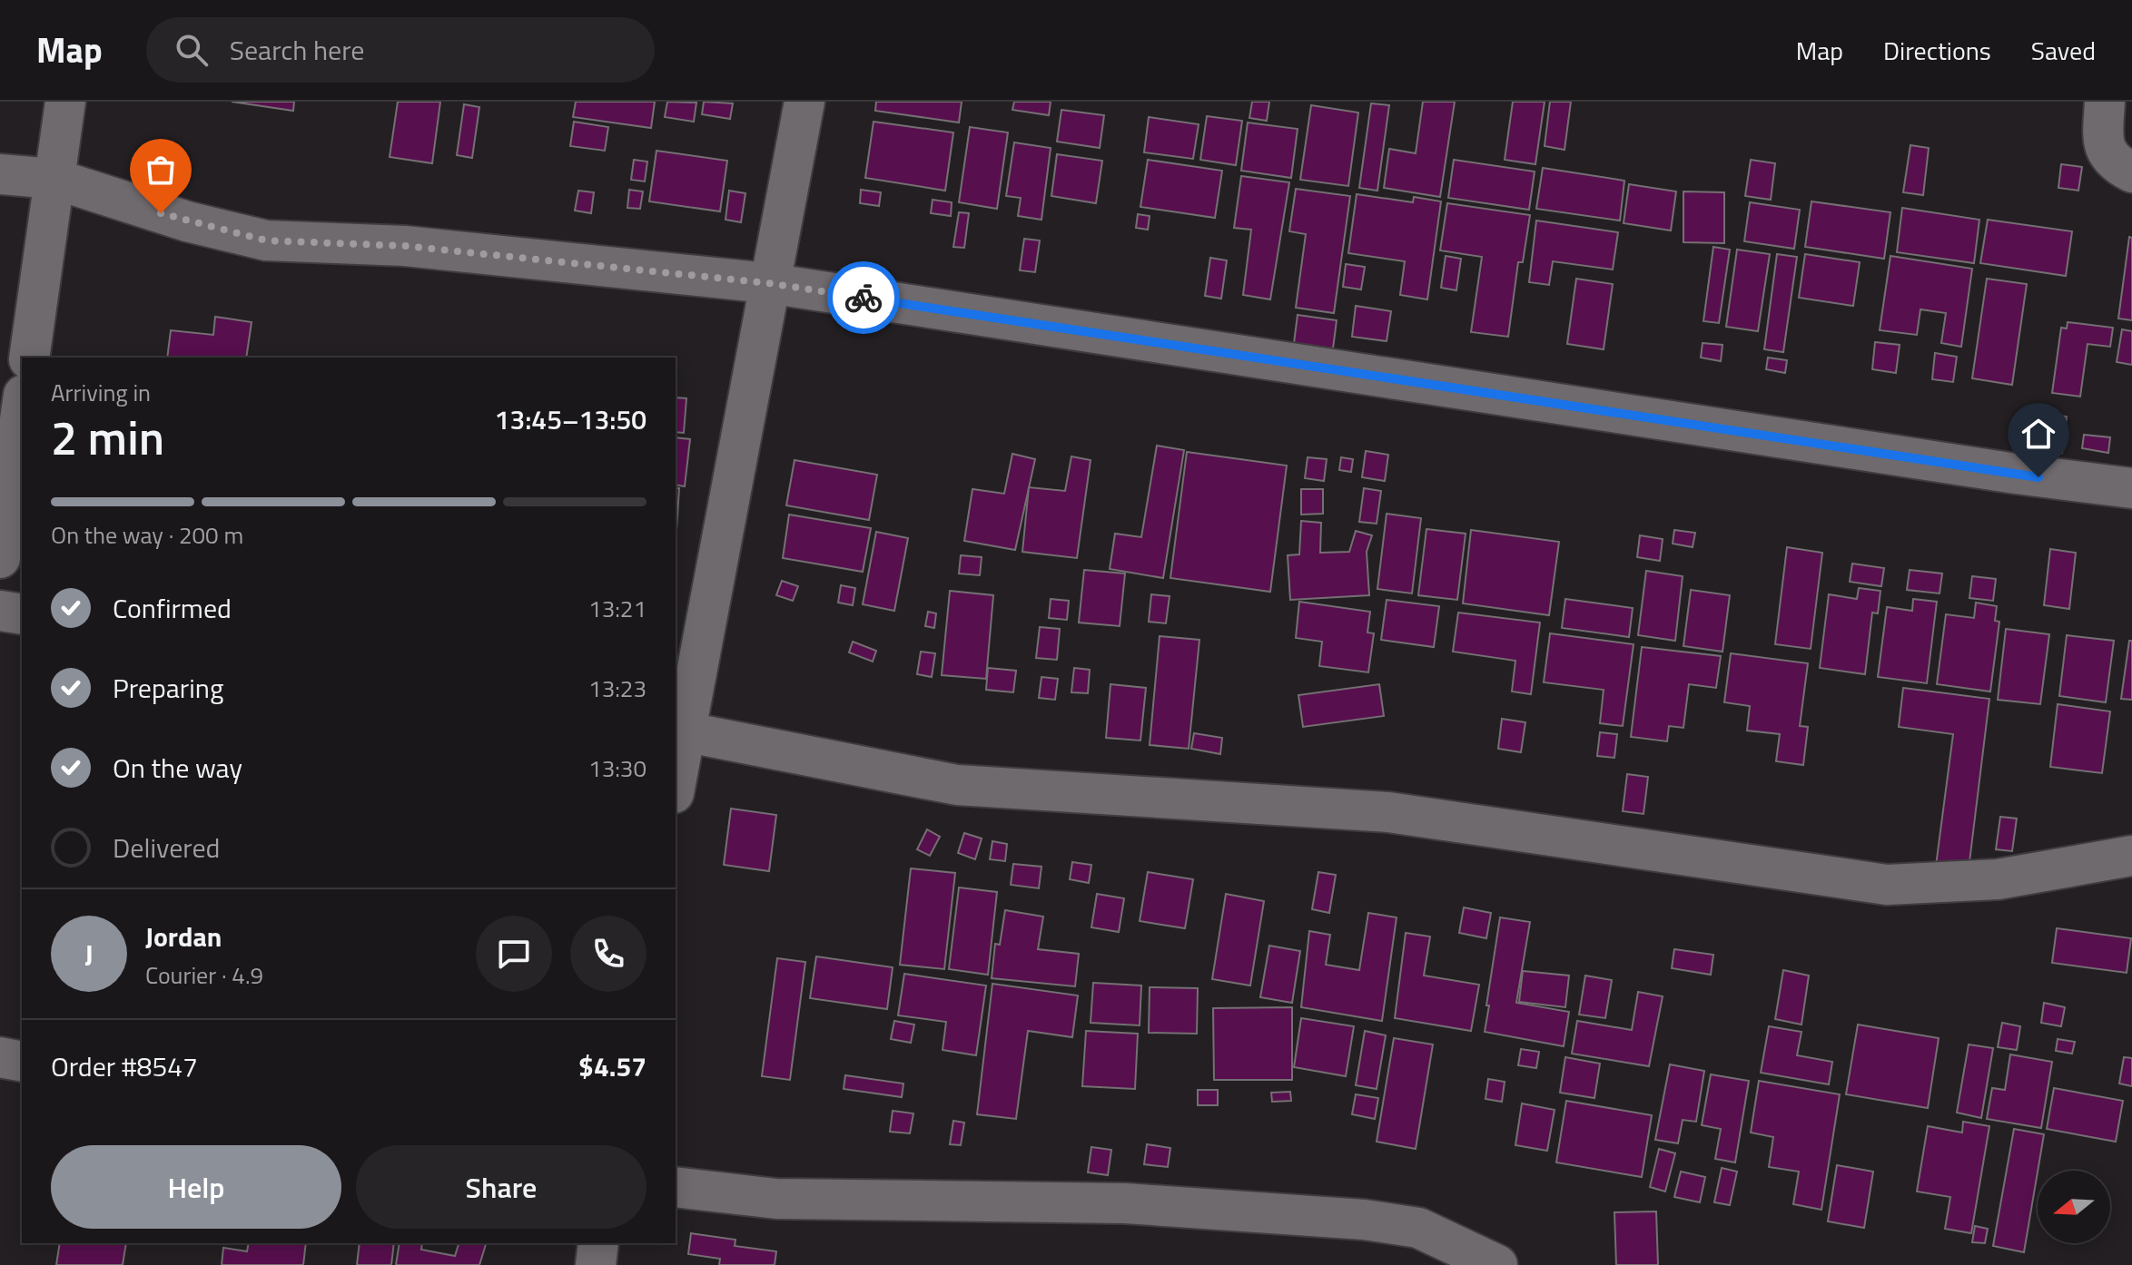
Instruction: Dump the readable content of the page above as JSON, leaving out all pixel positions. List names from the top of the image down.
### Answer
{
  "north": "left",
  "page": {
    "header": "Map",
    "search": "Search here",
    "nav": ["Map", "Directions", "Saved"],
    "heading": ["2 min", "Arriving in", "13:45–13:50"],
    "panel": [
      "Jordan",
      "Courier · 4.9",
      "Order #8547",
      "$4.57"
    ],
    "bar": "On the way · 200 m",
    "list": [
      ["Confirmed", "13:21"],
      ["Preparing", "13:23"],
      ["On the way", "13:30"],
      "Delivered"
    ],
    "round": "J",
    "buttons": ["Help", "Share"]
  }
}
